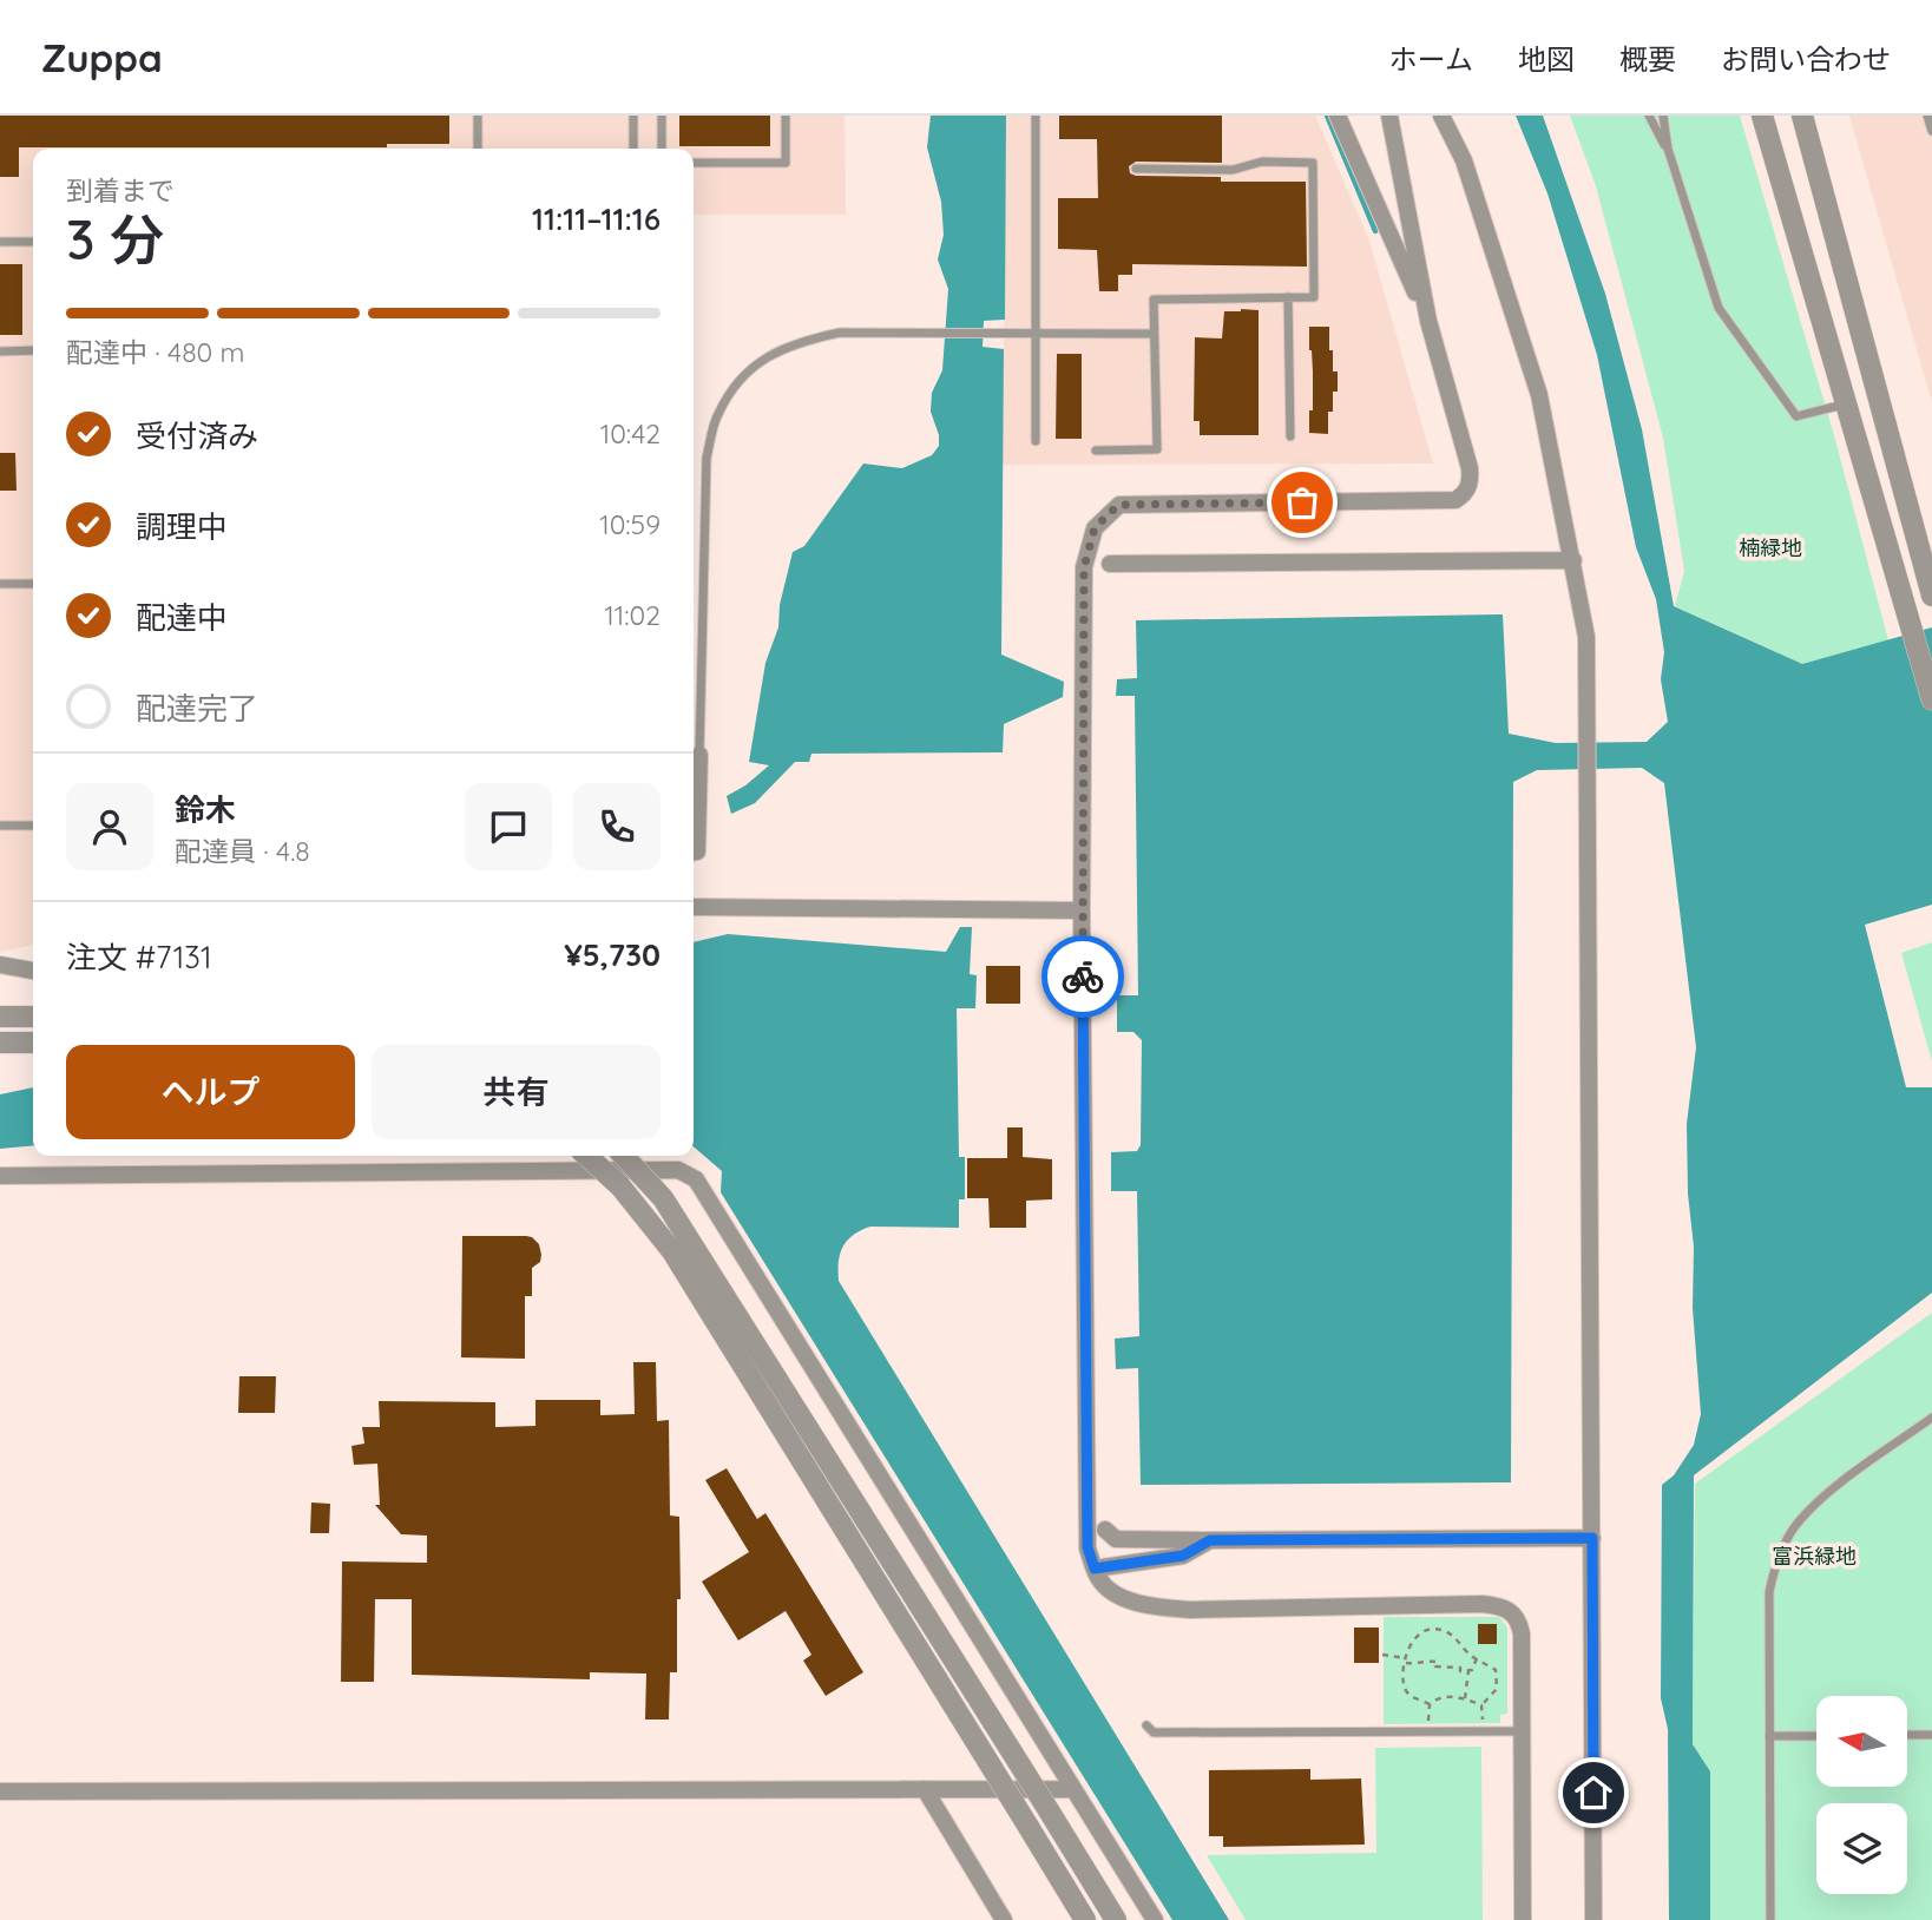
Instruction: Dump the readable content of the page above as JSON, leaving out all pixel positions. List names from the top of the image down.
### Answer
{
  "parks": ["楠緑地", "富浜緑地"],
  "north": "left",
  "page": {
    "header": "Zuppa",
    "nav": [
      "ホーム",
      "地図",
      "概要",
      "お問い合わせ"
    ],
    "heading": ["3 分", "到着まで", "11:11–11:16"],
    "panel": [
      "鈴木",
      "配達員 · 4.8",
      "注文 #7131",
      "¥5,730"
    ],
    "bar": "配達中 · 480 m",
    "list": [
      ["受付済み", "10:42"],
      ["調理中", "10:59"],
      ["配達中", "11:02"],
      "配達完了"
    ],
    "buttons": ["ヘルプ", "共有"]
  }
}
